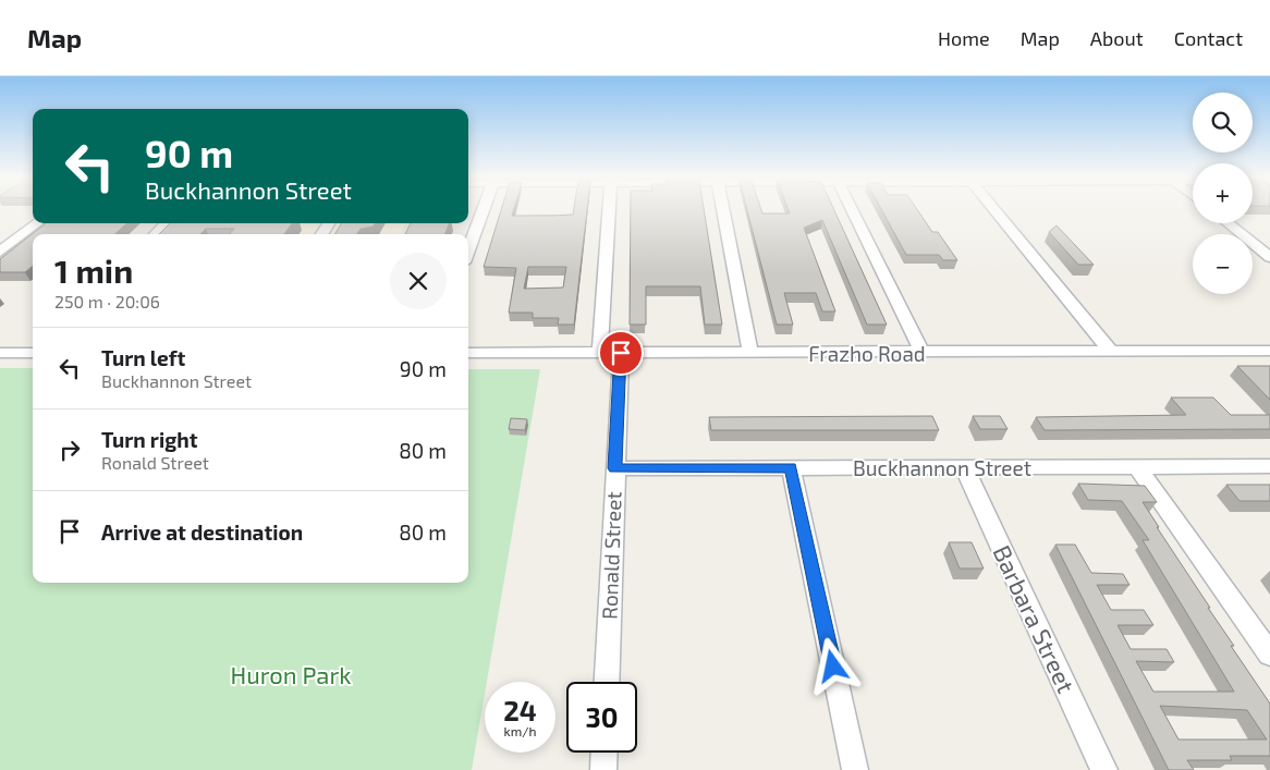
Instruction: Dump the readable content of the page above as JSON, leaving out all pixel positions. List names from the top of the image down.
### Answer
{
  "streets": {
    "street": [
      "Frazho Road",
      "Buckhannon Street",
      "Ronald Street",
      "Barbara Street"
    ]
  },
  "crossings": [
    ["Frazho Road", "Ronald Street"],
    ["Buckhannon Street", "Ronald Street"],
    ["Buckhannon Street", "Barbara Street"]
  ],
  "parks": ["Huron Park"],
  "page": {
    "header": "Map",
    "nav": [
      "Home",
      "Map",
      "About",
      "Contact"
    ],
    "map_buttons": ["+", "−"],
    "turn": ["90 m", "Buckhannon Street"],
    "heading": ["1 min", "250 m · 20:06"],
    "list": [
      {
        "name": "Turn left",
        "note": "Buckhannon Street",
        "value": "90 m"
      },
      {
        "name": "Turn right",
        "note": "Ronald Street",
        "value": "80 m"
      },
      {
        "name": "Arrive at destination",
        "value": "80 m"
      }
    ],
    "speed": "24 km/h",
    "limit": "30"
  }
}
